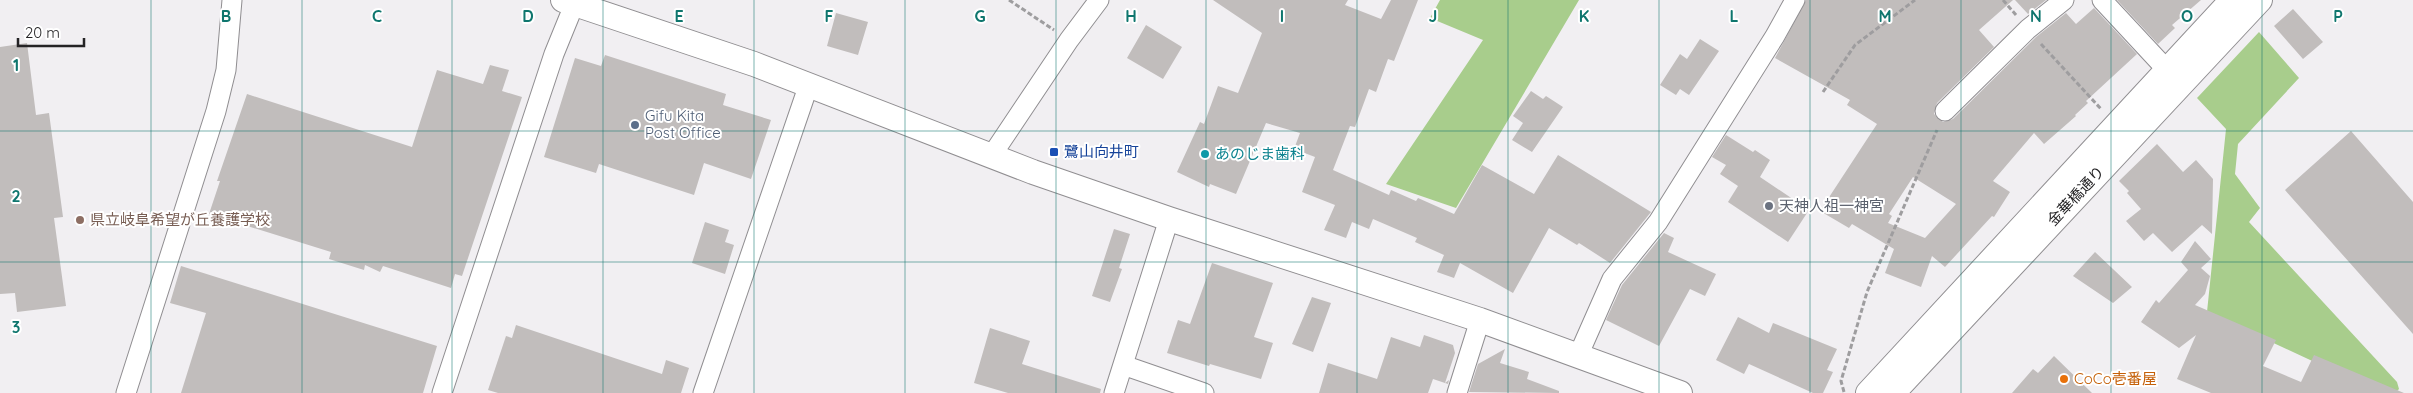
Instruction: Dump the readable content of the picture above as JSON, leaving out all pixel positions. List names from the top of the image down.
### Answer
{
  "streets": {
    "street": ["金華橋通り"]
  },
  "places": {
    "other": [
      "Gifu Kita Post Office",
      "あのじま歯科",
      "天神人祖一神宮",
      "県立岐阜希望が丘養護学校",
      "CoCo壱番屋"
    ],
    "transit": ["鷺山向井町"]
  },
  "scale_bar": "20 m",
  "grid": {
    "columns": [
      "B",
      "C",
      "D",
      "E",
      "F",
      "G",
      "H",
      "I",
      "J",
      "K",
      "L",
      "M",
      "N",
      "O",
      "P"
    ],
    "rows": ["1", "2", "3"]
  }
}
